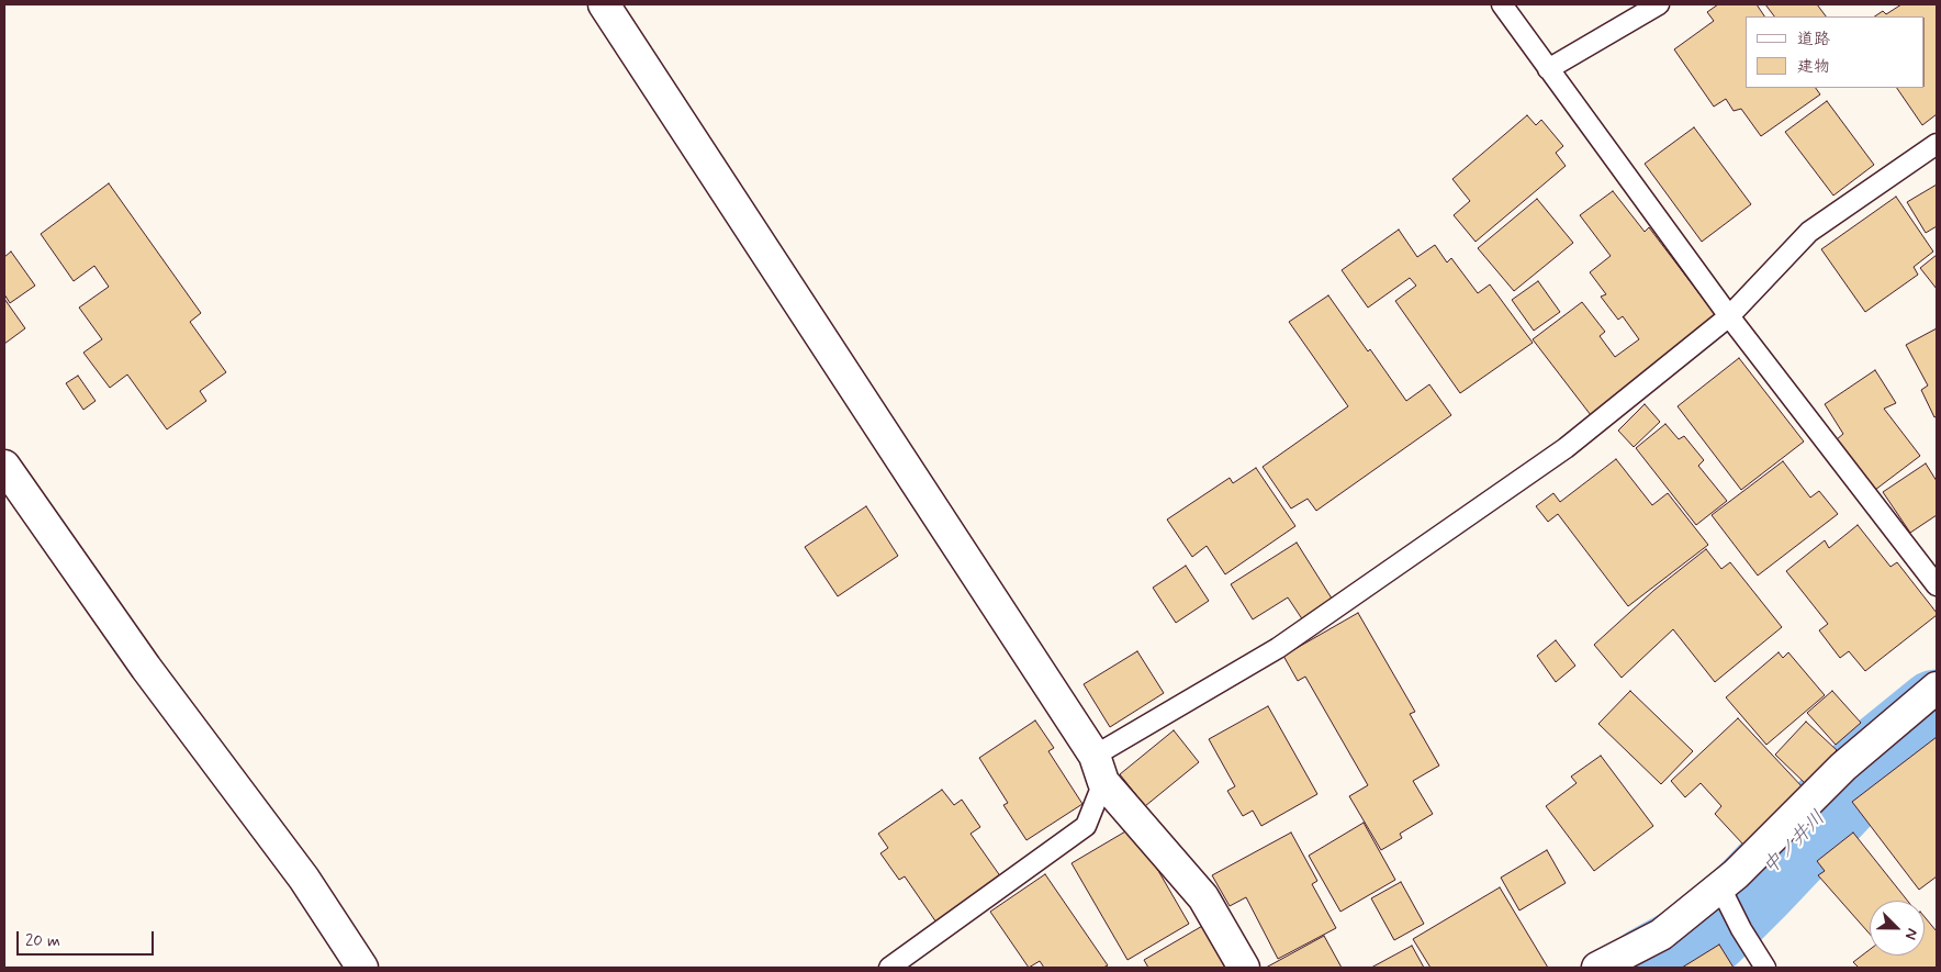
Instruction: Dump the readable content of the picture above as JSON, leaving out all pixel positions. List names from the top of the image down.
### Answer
{
  "water": ["中ノ井川"],
  "legend": ["道路", "建物"],
  "scale_bar": "20 m",
  "north": "bottom right"
}
